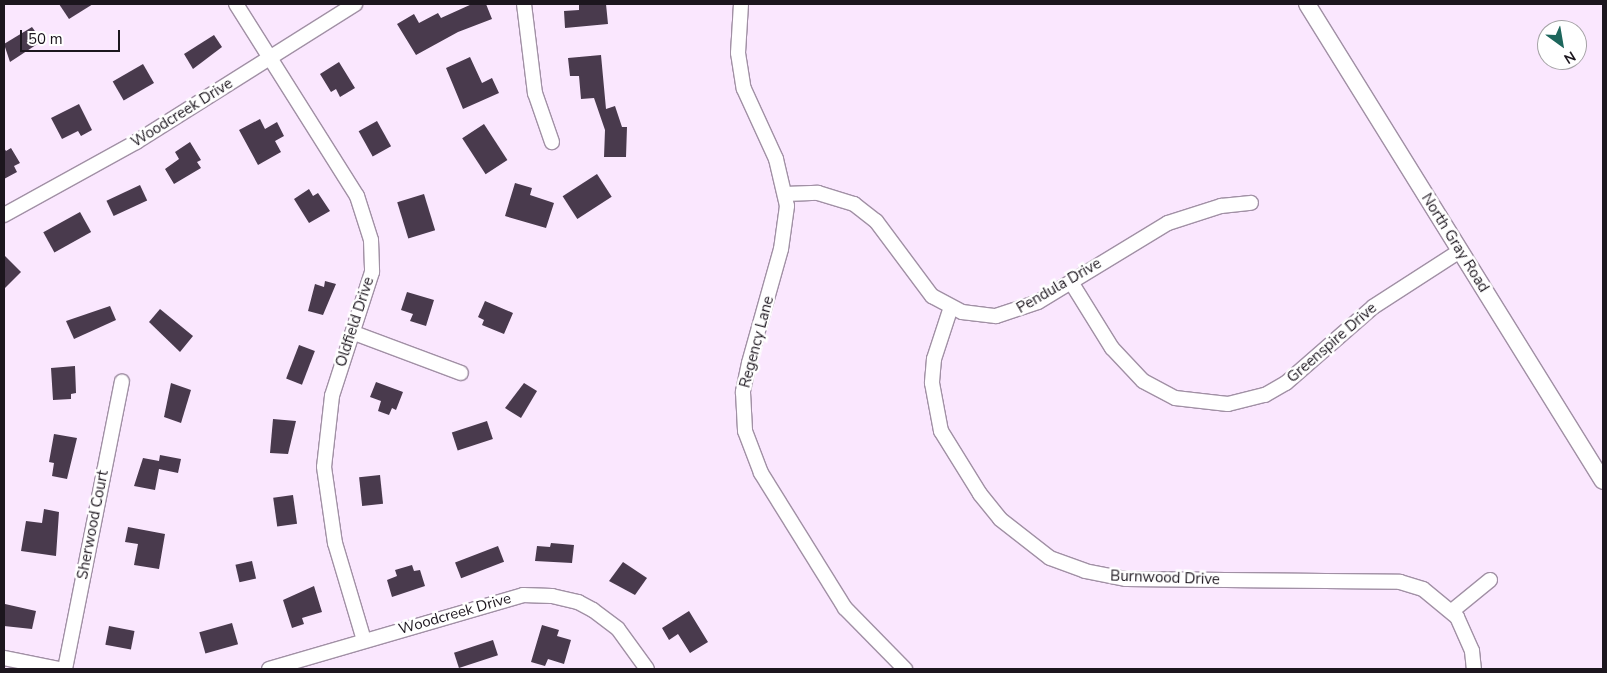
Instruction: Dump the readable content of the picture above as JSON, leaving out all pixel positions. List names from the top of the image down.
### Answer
{
  "streets": {
    "street": [
      "Woodcreek Drive",
      "North Gray Road",
      "Pendula Drive",
      "Oldfield Drive",
      "Regency Lane",
      "Greenspire Drive",
      "Sherwood Court",
      "Burnwood Drive"
    ]
  },
  "crossings": [
    ["Woodcreek Drive", "Oldfield Drive"],
    ["North Gray Road", "Greenspire Drive"],
    ["Pendula Drive", "Regency Lane"],
    ["Pendula Drive", "Greenspire Drive"],
    ["Pendula Drive", "Burnwood Drive"]
  ],
  "scale_bar": "50 m",
  "north": "bottom right"
}
